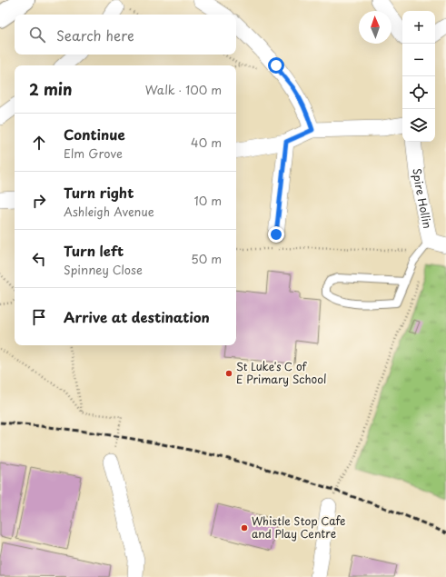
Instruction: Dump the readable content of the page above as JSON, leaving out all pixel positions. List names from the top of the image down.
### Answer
{
  "streets": {
    "street": ["Spire Hollin"]
  },
  "places": ["St Luke's C of E Primary School", "Whistle Stop Cafe and Play Centre"],
  "north": "top",
  "page": {
    "map_buttons": ["+", "−"],
    "search": "Search here",
    "heading": ["2 min", "Walk · 100 m"],
    "list": [
      ["Continue", "Elm Grove", "40 m"],
      ["Turn right", "Ashleigh Avenue", "10 m"],
      ["Turn left", "Spinney Close", "50 m"],
      "Arrive at destination"
    ]
  }
}
